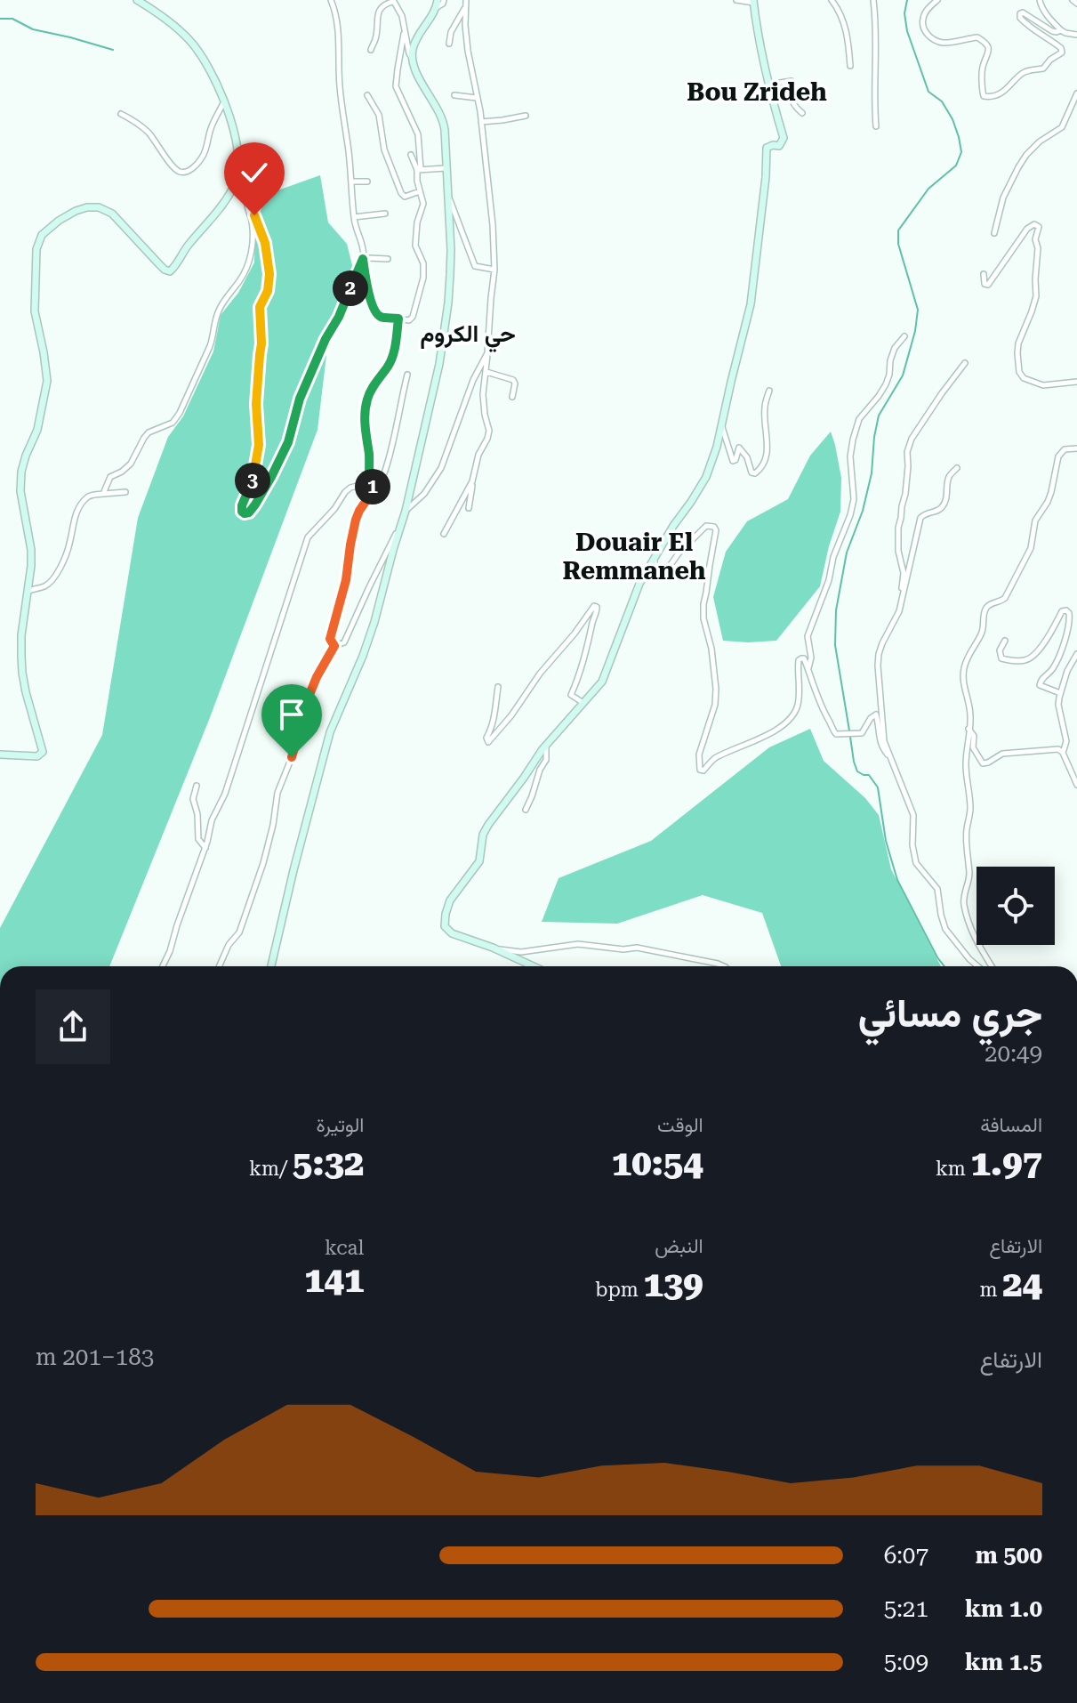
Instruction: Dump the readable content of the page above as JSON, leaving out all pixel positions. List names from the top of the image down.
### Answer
{
  "districts": ["Bou Zrideh", "حي الكروم", "Douair El Remmaneh"],
  "page": {
    "pins": ["2", "3", "1"],
    "heading": ["جري مسائي", "20:49"],
    "stats": [
      ["المسافة", "1.97 km"],
      ["الوقت", "10:54"],
      ["الوتيرة", "5:32 /km"],
      ["الارتفاع", "24 m"],
      ["النبض", "139 bpm"],
      ["kcal", "141"]
    ],
    "chart": ["الارتفاع", "183–201 m"],
    "list": [
      {
        "name": "500 m",
        "note": "6:07"
      },
      {
        "name": "1.0 km",
        "note": "5:21"
      },
      {
        "name": "1.5 km",
        "note": "5:09"
      }
    ]
  }
}
